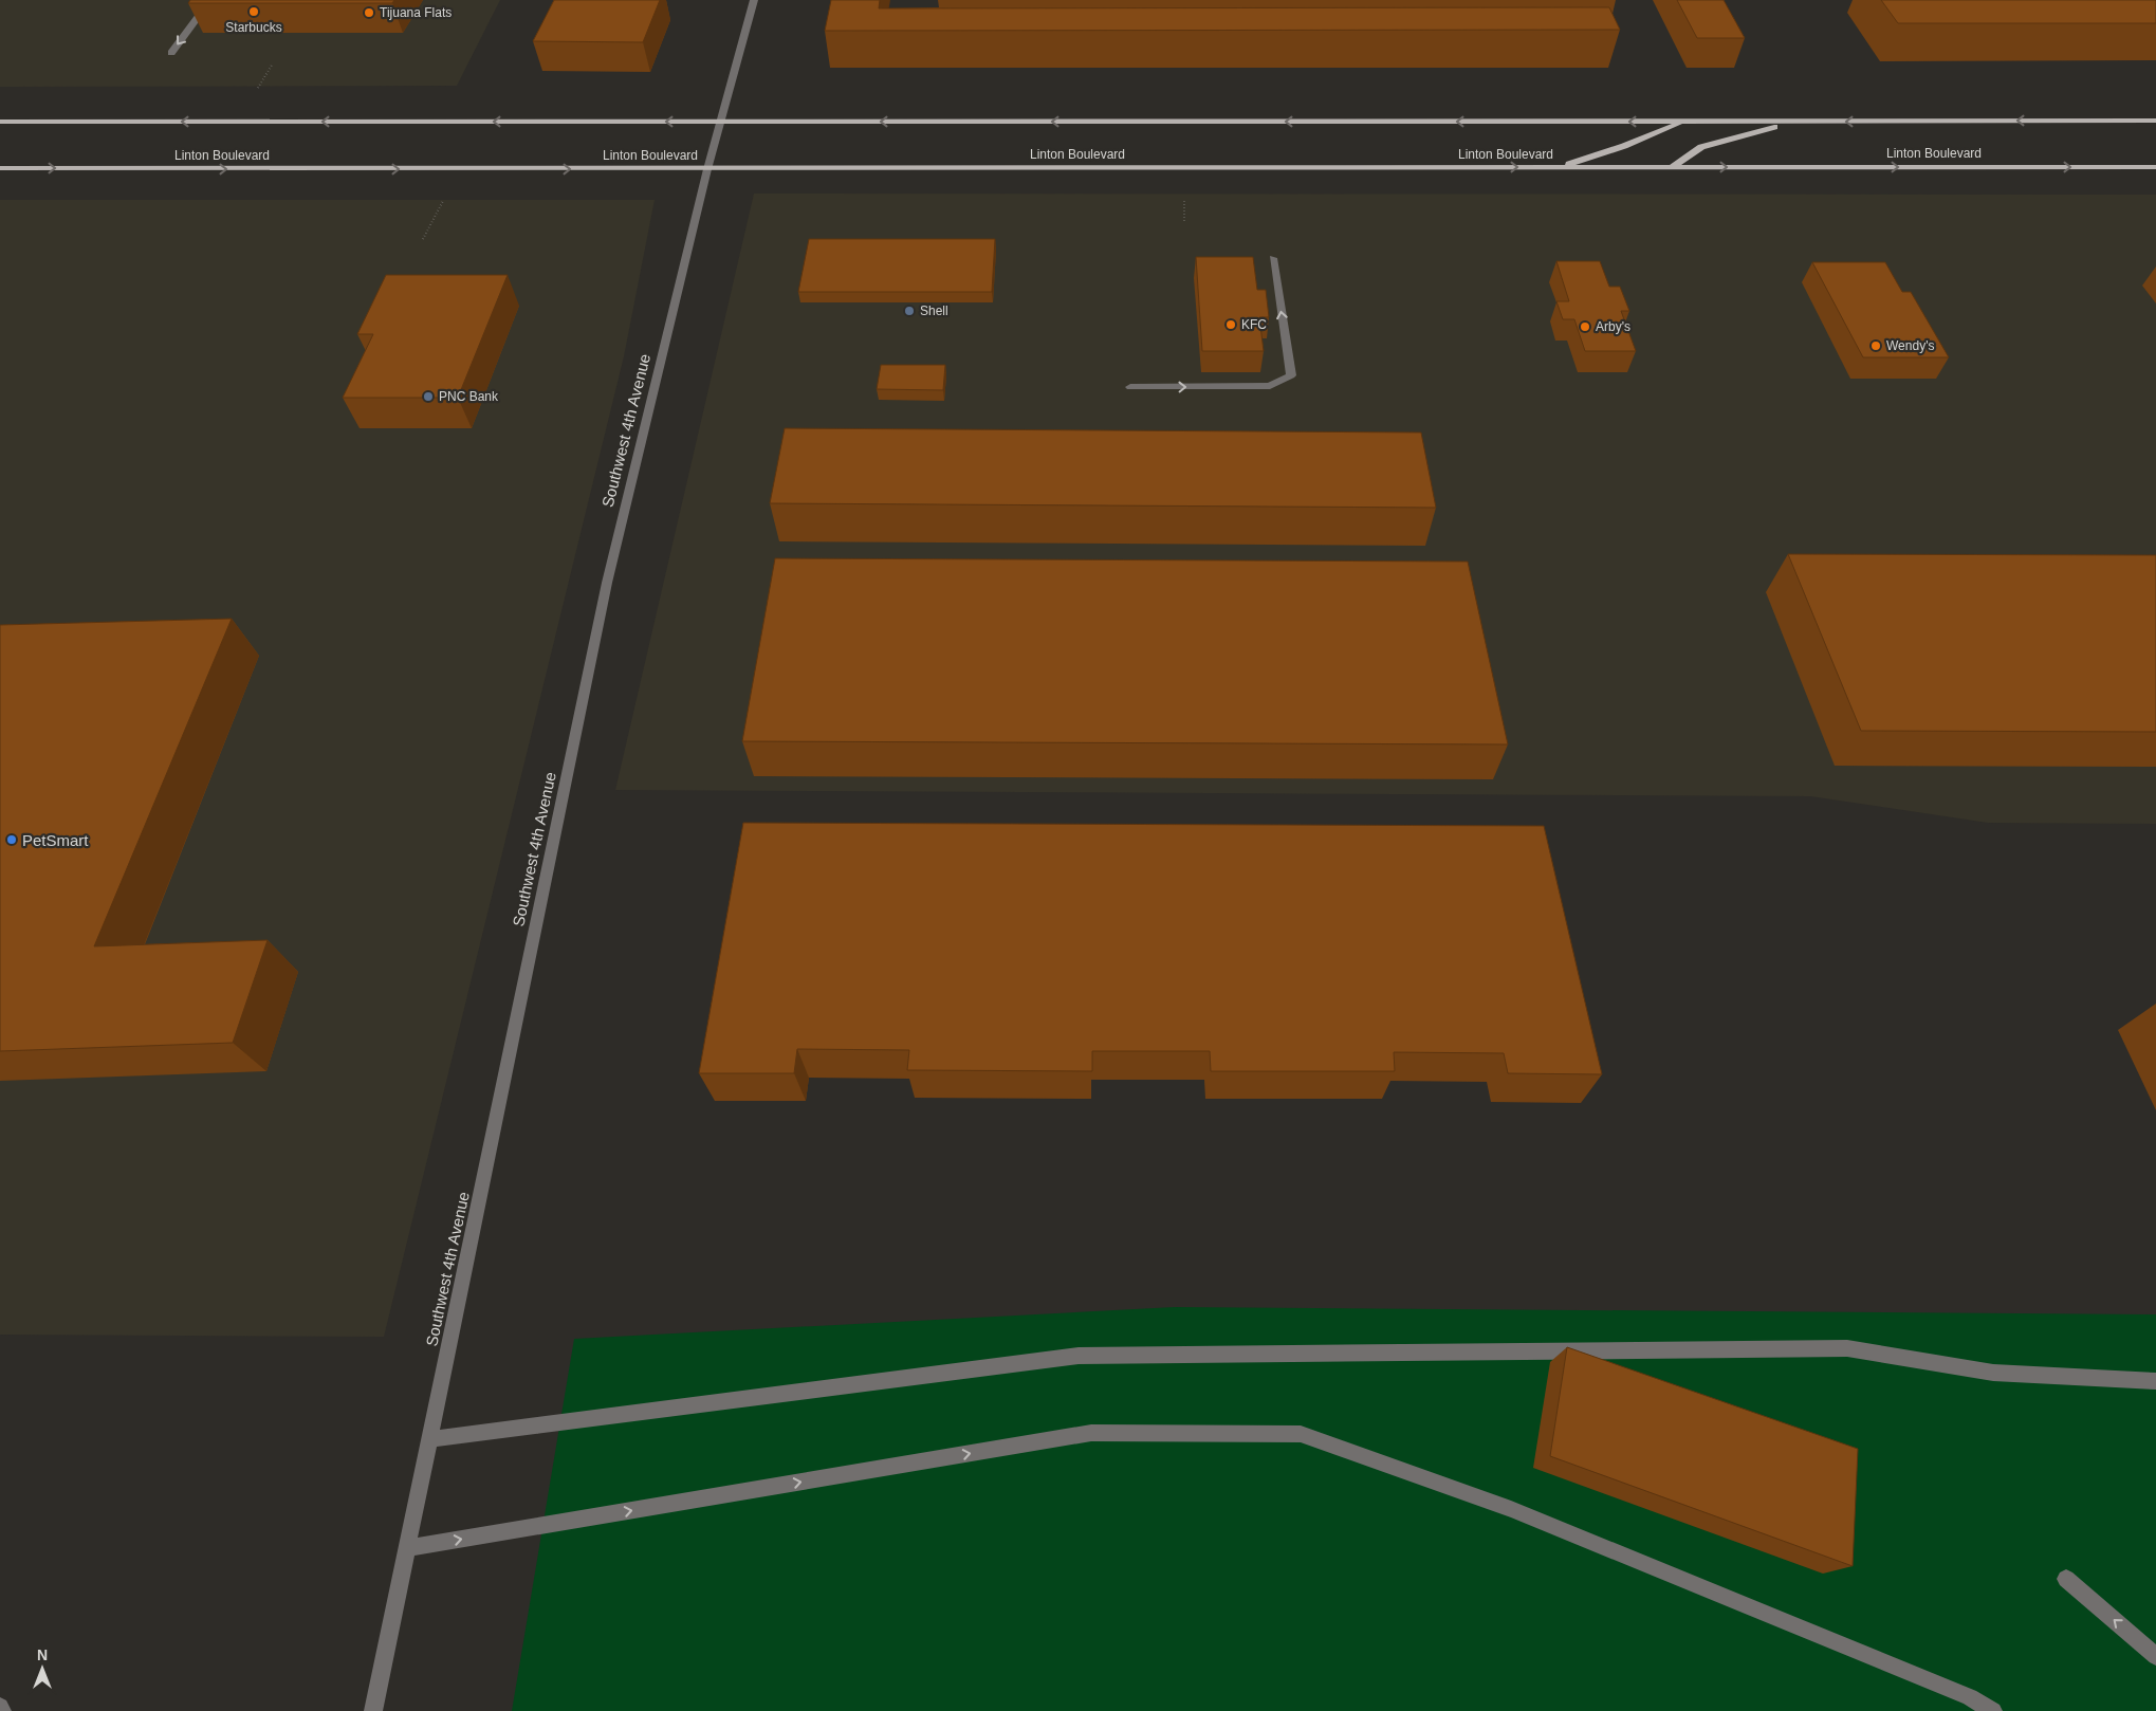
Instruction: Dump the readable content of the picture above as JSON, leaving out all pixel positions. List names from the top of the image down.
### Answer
{
  "streets": {
    "main road": ["Linton Boulevard"],
    "street": ["Southwest 4th Avenue"]
  },
  "crossings": [
    ["Linton Boulevard", "Southwest 4th Avenue"]
  ],
  "places": [
    "Starbucks",
    "Tijuana Flats",
    "Shell",
    "KFC",
    "Arby's",
    "Wendy's",
    "PNC Bank",
    "PetSmart"
  ],
  "north": "top"
}
